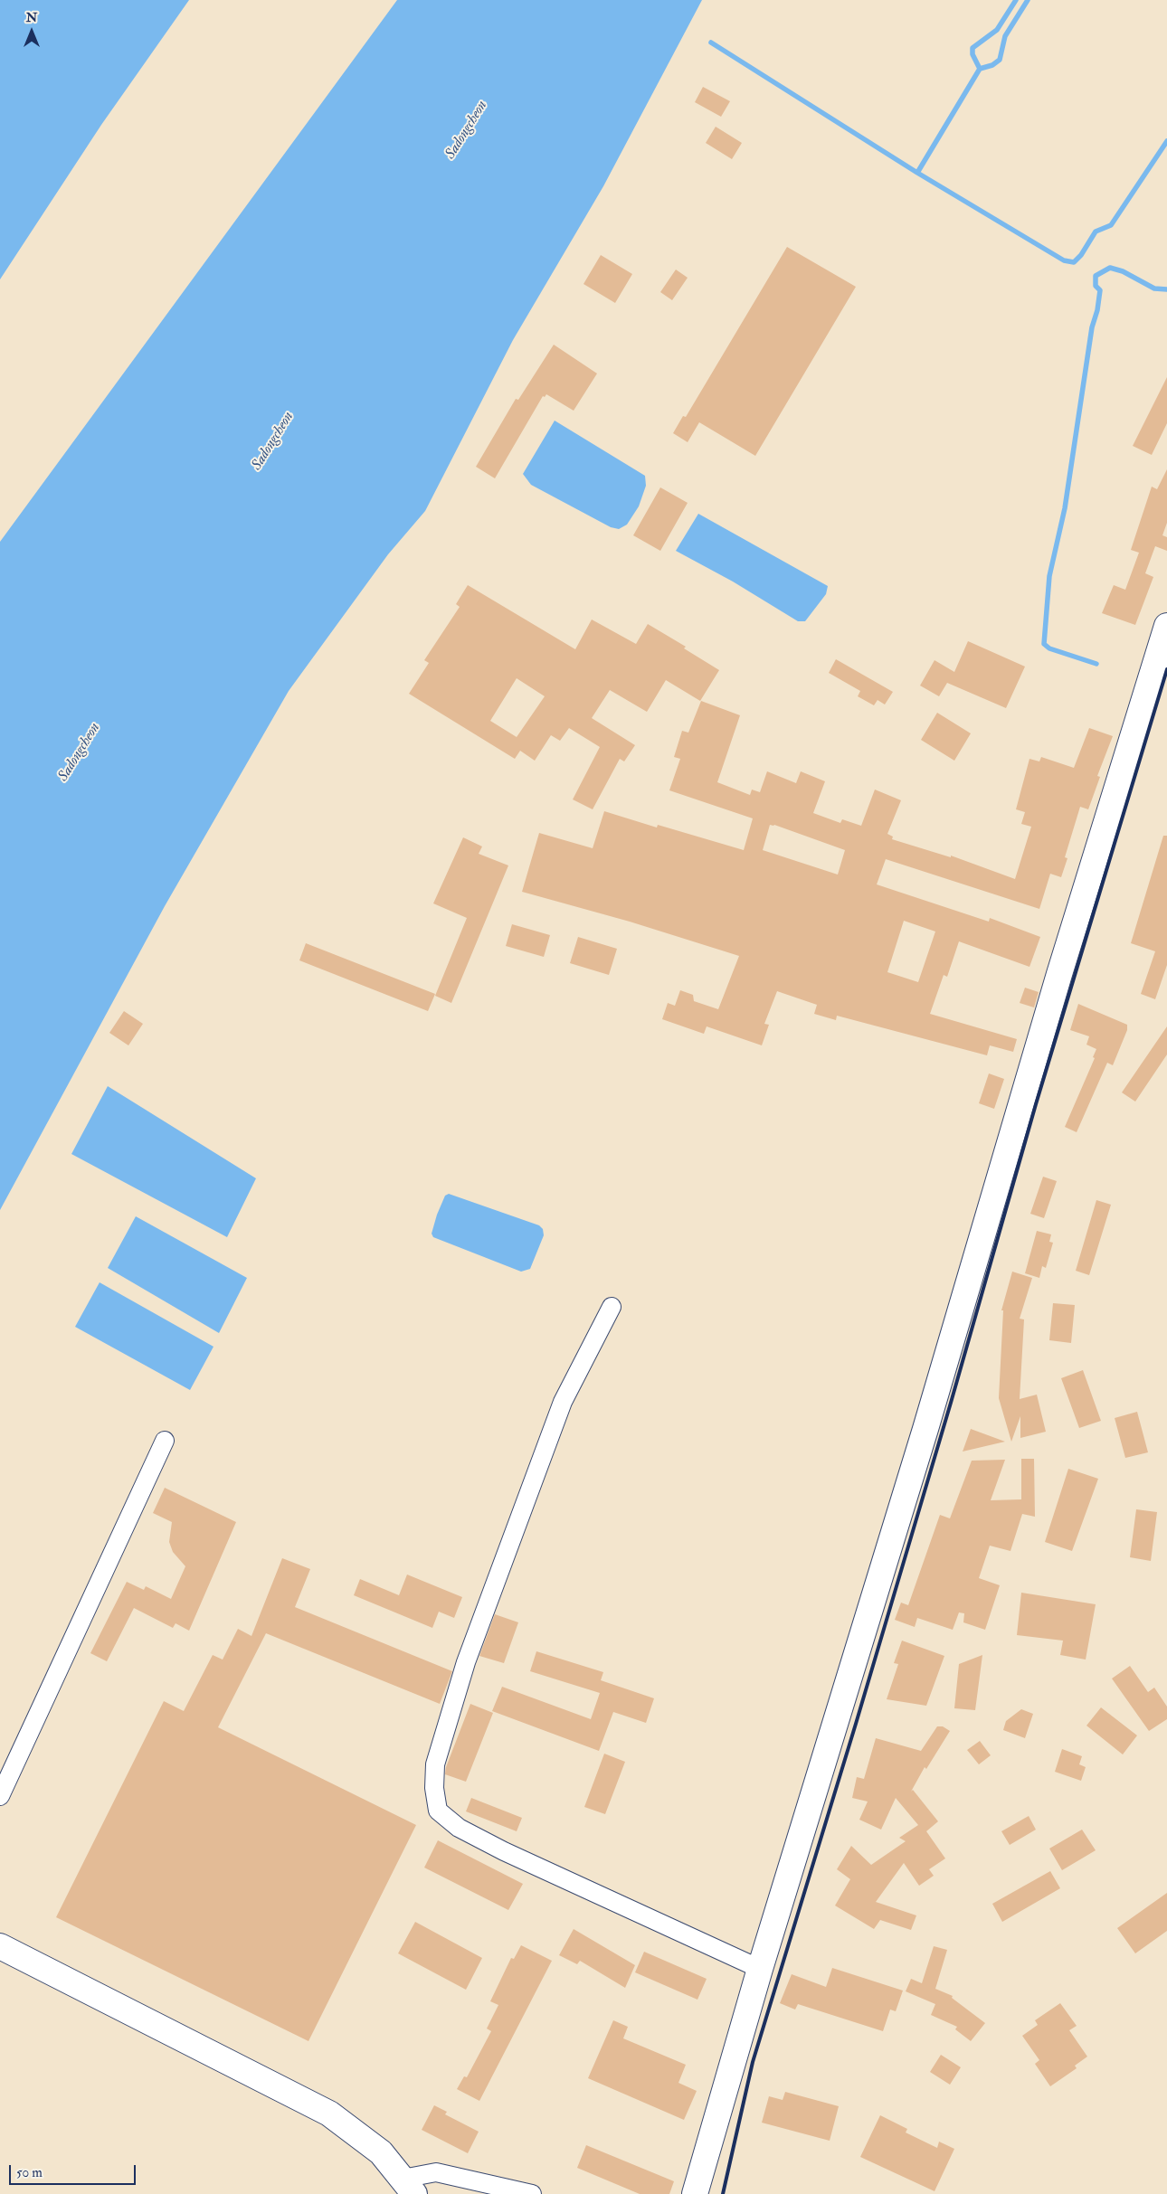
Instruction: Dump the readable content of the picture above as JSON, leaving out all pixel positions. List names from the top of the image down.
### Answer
{
  "water": ["Sadongcheon"],
  "scale_bar": "50 m",
  "north": "top"
}
